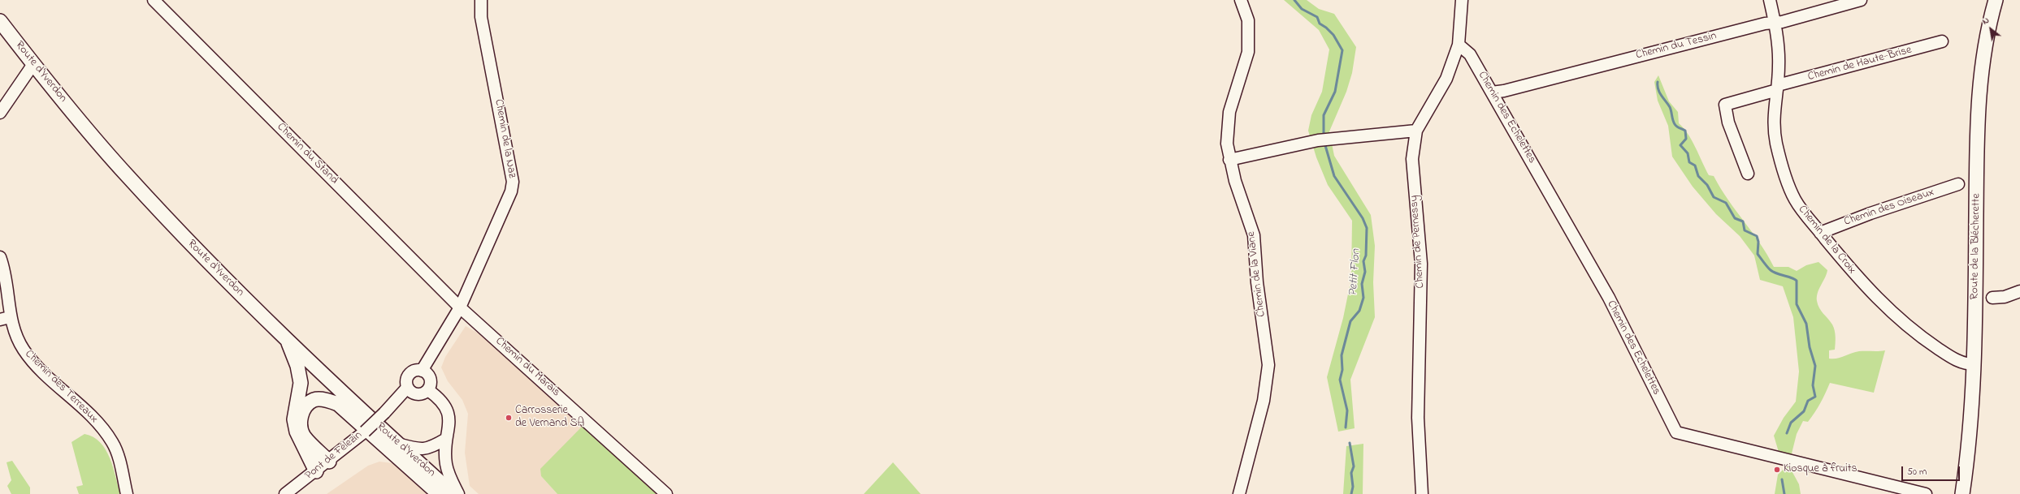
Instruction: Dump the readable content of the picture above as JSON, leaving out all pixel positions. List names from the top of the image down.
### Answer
{
  "streets": {
    "main road": ["Route d'Yverdon", "Route de la Blécherette"],
    "street": [
      "Chemin du Tessin",
      "Chemin de Haute-Brise",
      "Chemin des Echelettes",
      "Chemin de la Naz",
      "Chemin du Stand",
      "Chemin des Oiseaux",
      "Chemin de la Croix",
      "Chemin de Pernessy",
      "Chemin de la Viane",
      "Chemin du Marais",
      "Chemin des Terreaux",
      "Pont de Félezin"
    ]
  },
  "crossings": [
    ["Chemin du Tessin", "Chemin des Echelettes"],
    ["Chemin du Tessin", "Chemin de la Croix"],
    ["Chemin de Haute-Brise", "Chemin de la Croix"],
    ["Chemin des Echelettes", "Chemin de Pernessy"],
    ["Chemin de la Naz", "Chemin du Stand"],
    ["Chemin de la Naz", "Chemin du Marais"],
    ["Chemin du Stand", "Chemin du Marais"],
    ["Chemin des Oiseaux", "Chemin de la Croix"],
    ["Chemin de la Croix", "Route de la Blécherette"]
  ],
  "water": ["Petit Flon"],
  "places": ["Carrosserie de Vernand SA", "Kiosque à fruits"],
  "scale_bar": "50 m",
  "north": "top left"
}
